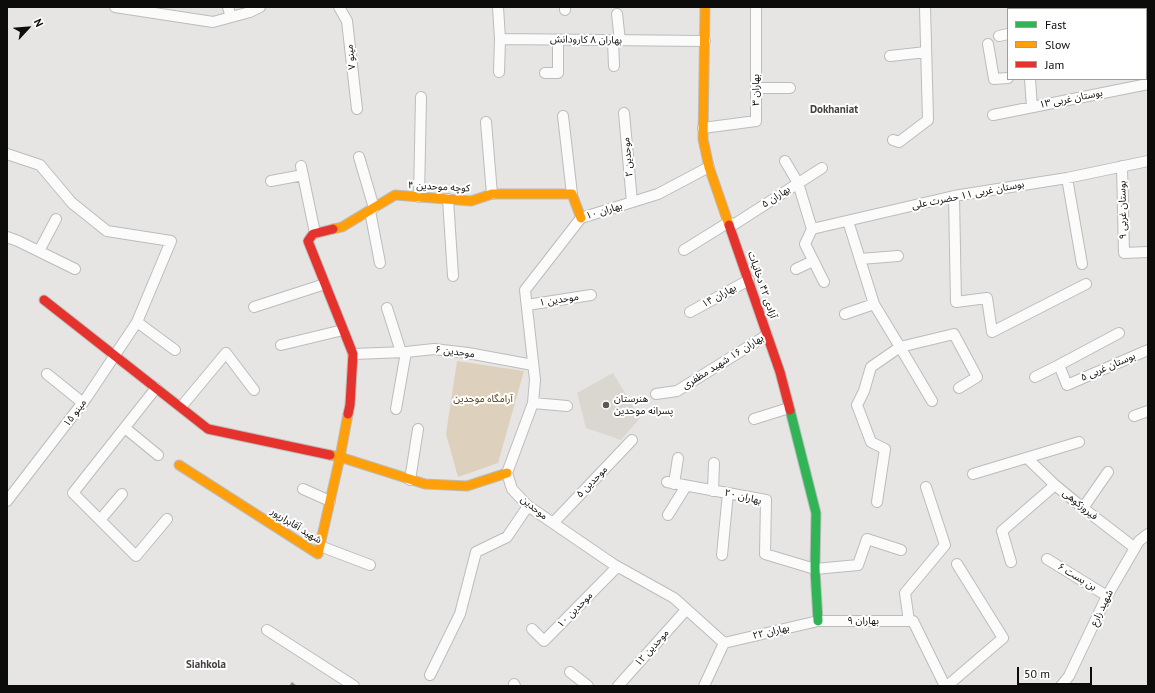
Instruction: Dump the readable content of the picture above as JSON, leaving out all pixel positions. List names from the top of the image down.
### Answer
{
  "streets": {
    "street": [
      "بهاران ۸ کارودانش",
      "مینو ۷",
      "بهاران ۳",
      "بوستان غربی ۱۳",
      "موحدین ۲",
      "کوچه موحدین ۴",
      "بوستان غربی ۱۱ حضرت علی",
      "بهاران ۵",
      "بوستان غربی ۹",
      "بهاران ۱۰",
      "آزادی ۴۲ دخانیات",
      "بهاران ۱۴",
      "موحدین ۱",
      "موحدین ۶",
      "بهاران ۱۶ شهید مظفری",
      "بوستان غربی ۵",
      "مینو ۱۵",
      "موحدین ۵",
      "بهاران ۲۰",
      "فیروزکوهی",
      "موحدین",
      "شهید آقابرارپور",
      "بن بست ۶",
      "شهید زارع",
      "موحدین ۱۰",
      "بهاران ۹",
      "بهاران ۲۲",
      "موحدین ۱۲"
    ]
  },
  "crossings": [
    ["بهاران ۸ کارودانش", "آزادی ۴۲ دخانیات"],
    ["بهاران ۳", "آزادی ۴۲ دخانیات"],
    ["موحدین ۲", "بهاران ۱۰"],
    ["بوستان غربی ۱۱ حضرت علی", "بوستان غربی ۹"],
    ["بهاران ۵", "آزادی ۴۲ دخانیات"],
    ["بهاران ۱۰", "آزادی ۴۲ دخانیات"],
    ["بهاران ۱۰", "موحدین ۱"],
    ["آزادی ۴۲ دخانیات", "بهاران ۱۴"],
    ["آزادی ۴۲ دخانیات", "بهاران ۱۶ شهید مظفری"],
    ["آزادی ۴۲ دخانیات", "بهاران ۲۰"],
    ["آزادی ۴۲ دخانیات", "بهاران ۹"],
    ["آزادی ۴۲ دخانیات", "بهاران ۲۲"],
    ["موحدین ۶", "شهید آقابرارپور"],
    ["موحدین ۵", "موحدین"],
    ["فیروزکوهی", "شهید زارع"],
    ["موحدین", "موحدین ۱۰"],
    ["موحدین", "بهاران ۲۲"],
    ["موحدین", "موحدین ۱۲"],
    ["بن بست ۶", "شهید زارع"],
    ["بهاران ۹", "بهاران ۲۲"]
  ],
  "districts": ["Dokhaniat", "Siahkola"],
  "parks": ["آرامگاه موحدین"],
  "places": ["هنرستان پسرانه موحدین"],
  "legend": ["Fast", "Slow", "Jam"],
  "scale_bar": "50 m",
  "north": "top right"
}
